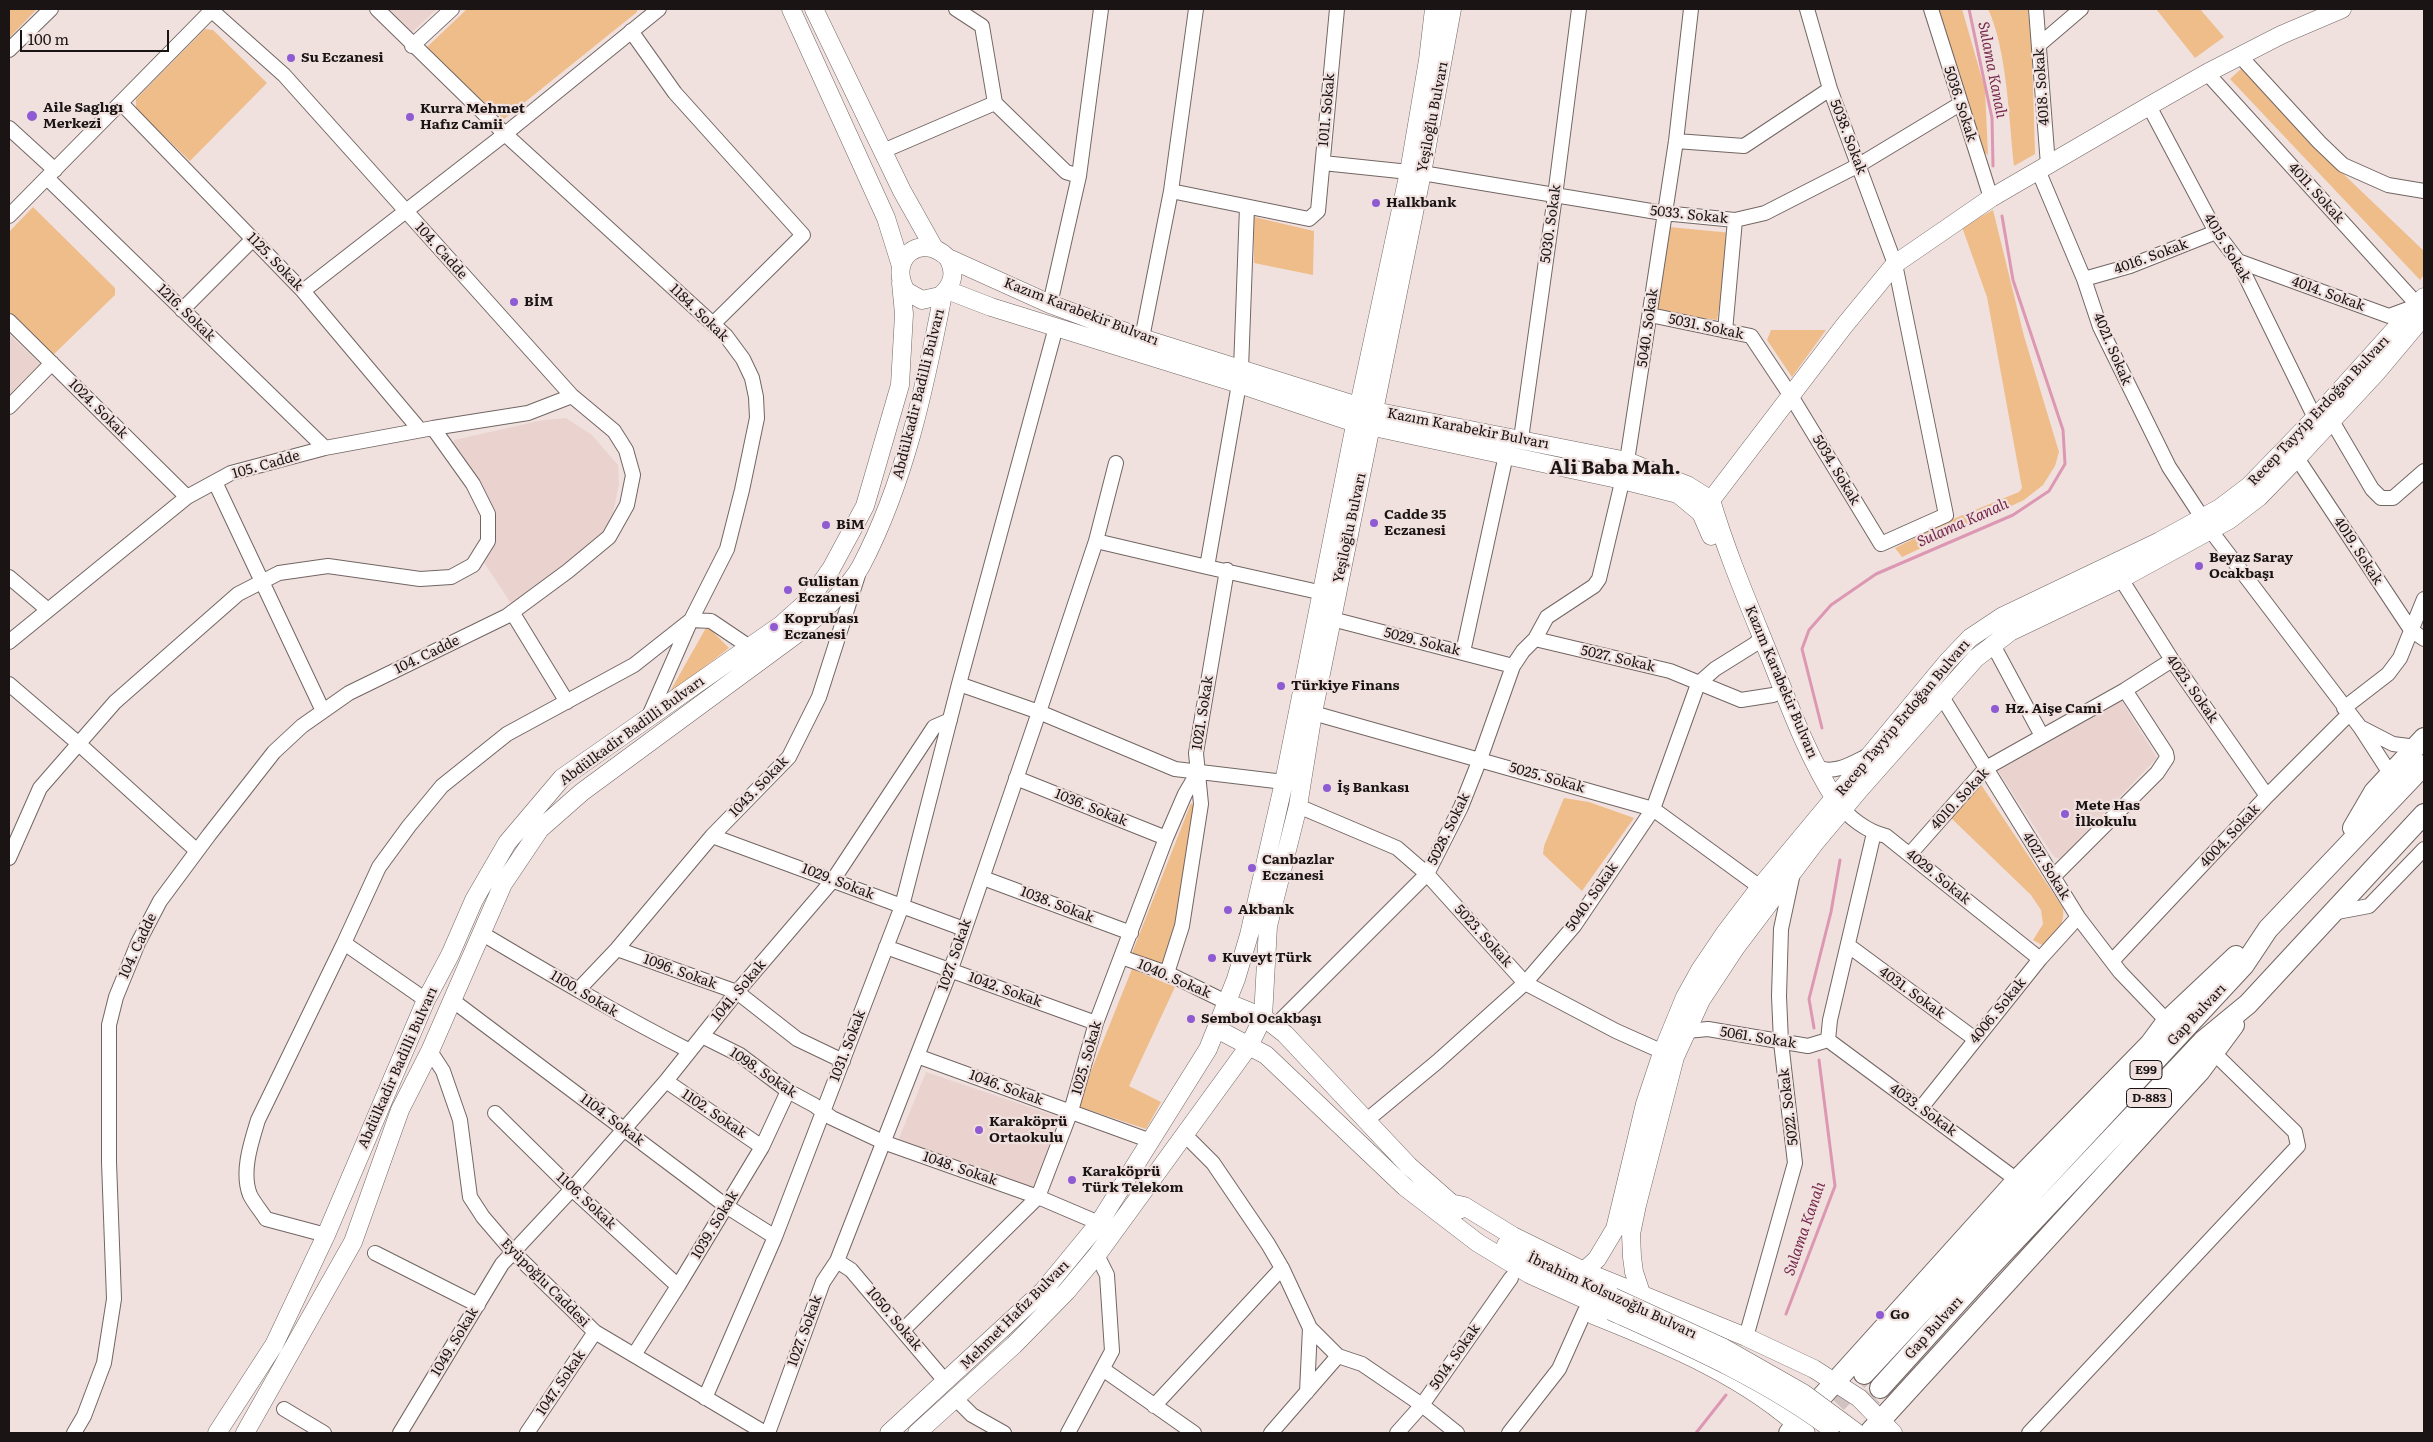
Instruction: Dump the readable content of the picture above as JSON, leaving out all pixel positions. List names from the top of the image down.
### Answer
{
  "streets": {
    "highway": ["Gap Bulvarı", "E99", "D-883"],
    "main road": [
      "Yeşiloğlu Bulvarı",
      "Kazım Karabekir Bulvarı",
      "Abdülkadir Badilli Bulvarı",
      "Recep Tayyip Erdoğan Bulvarı",
      "İbrahim Kolsuzoğlu Bulvarı",
      "Mehmet Hafız Bulvarı"
    ],
    "street": [
      "4018. Sokak",
      "5036. Sokak",
      "1011. Sokak",
      "5038. Sokak",
      "4011. Sokak",
      "5033. Sokak",
      "5030. Sokak",
      "4015. Sokak",
      "104. Cadde",
      "4016. Sokak",
      "1125. Sokak",
      "4014. Sokak",
      "1216. Sokak",
      "1184. Sokak",
      "5031. Sokak",
      "5040. Sokak",
      "4021. Sokak",
      "1024. Sokak",
      "105. Cadde",
      "5034. Sokak",
      "4019. Sokak",
      "5029. Sokak",
      "5027. Sokak",
      "4023. Sokak",
      "1021. Sokak",
      "5025. Sokak",
      "1043. Sokak",
      "4010. Sokak",
      "1036. Sokak",
      "5028. Sokak",
      "4004. Sokak",
      "4027. Sokak",
      "4029. Sokak",
      "1029. Sokak",
      "1038. Sokak",
      "5023. Sokak",
      "1027. Sokak",
      "1096. Sokak",
      "1040. Sokak",
      "1042. Sokak",
      "1041. Sokak",
      "4031. Sokak",
      "1100. Sokak",
      "4006. Sokak",
      "5061. Sokak",
      "1031. Sokak",
      "1025. Sokak",
      "1098. Sokak",
      "1046. Sokak",
      "5022. Sokak",
      "4033. Sokak",
      "1102. Sokak",
      "1104. Sokak",
      "1048. Sokak",
      "1106. Sokak",
      "1039. Sokak",
      "Eyüpoğlu Caddesi",
      "1050. Sokak",
      "1049. Sokak",
      "5014. Sokak",
      "1047. Sokak"
    ]
  },
  "crossings": [
    ["4018. Sokak", "4021. Sokak"],
    ["5036. Sokak", "5033. Sokak"],
    ["1011. Sokak", "5033. Sokak"],
    ["Yeşiloğlu Bulvarı", "5033. Sokak"],
    ["Yeşiloğlu Bulvarı", "Kazım Karabekir Bulvarı"],
    ["Yeşiloğlu Bulvarı", "5029. Sokak"],
    ["Yeşiloğlu Bulvarı", "5025. Sokak"],
    ["Yeşiloğlu Bulvarı", "5028. Sokak"],
    ["Yeşiloğlu Bulvarı", "5023. Sokak"],
    ["Yeşiloğlu Bulvarı", "1040. Sokak"],
    ["Yeşiloğlu Bulvarı", "İbrahim Kolsuzoğlu Bulvarı"],
    ["Yeşiloğlu Bulvarı", "Mehmet Hafız Bulvarı"],
    ["5038. Sokak", "5033. Sokak"],
    ["5038. Sokak", "5034. Sokak"],
    ["4011. Sokak", "4014. Sokak"],
    ["4011. Sokak", "Recep Tayyip Erdoğan Bulvarı"],
    ["5033. Sokak", "5030. Sokak"],
    ["5033. Sokak", "5040. Sokak"],
    ["5030. Sokak", "Kazım Karabekir Bulvarı"],
    ["4015. Sokak", "4016. Sokak"],
    ["4015. Sokak", "4014. Sokak"],
    ["4015. Sokak", "Recep Tayyip Erdoğan Bulvarı"],
    ["104. Cadde", "105. Cadde"],
    ["4016. Sokak", "4021. Sokak"],
    ["1125. Sokak", "105. Cadde"],
    ["4014. Sokak", "Recep Tayyip Erdoğan Bulvarı"],
    ["Kazım Karabekir Bulvarı", "5040. Sokak"],
    ["Kazım Karabekir Bulvarı", "Abdülkadir Badilli Bulvarı"],
    ["Kazım Karabekir Bulvarı", "Recep Tayyip Erdoğan Bulvarı"],
    ["Kazım Karabekir Bulvarı", "5027. Sokak"],
    ["Kazım Karabekir Bulvarı", "4029. Sokak"],
    ["Kazım Karabekir Bulvarı", "1031. Sokak"],
    ["1216. Sokak", "105. Cadde"],
    ["1184. Sokak", "Abdülkadir Badilli Bulvarı"],
    ["5031. Sokak", "5040. Sokak"],
    ["5031. Sokak", "5034. Sokak"],
    ["5040. Sokak", "5027. Sokak"],
    ["5040. Sokak", "5025. Sokak"],
    ["5040. Sokak", "5028. Sokak"],
    ["5040. Sokak", "5023. Sokak"],
    ["5040. Sokak", "İbrahim Kolsuzoğlu Bulvarı"],
    ["4021. Sokak", "Recep Tayyip Erdoğan Bulvarı"],
    ["4021. Sokak", "4004. Sokak"],
    ["Abdülkadir Badilli Bulvarı", "1043. Sokak"],
    ["Abdülkadir Badilli Bulvarı", "1100. Sokak"],
    ["Abdülkadir Badilli Bulvarı", "1104. Sokak"],
    ["Abdülkadir Badilli Bulvarı", "Eyüpoğlu Caddesi"],
    ["1024. Sokak", "105. Cadde"],
    ["Recep Tayyip Erdoğan Bulvarı", "4019. Sokak"],
    ["Recep Tayyip Erdoğan Bulvarı", "4023. Sokak"],
    ["Recep Tayyip Erdoğan Bulvarı", "5025. Sokak"],
    ["Recep Tayyip Erdoğan Bulvarı", "4027. Sokak"],
    ["Recep Tayyip Erdoğan Bulvarı", "4029. Sokak"],
    ["Recep Tayyip Erdoğan Bulvarı", "5023. Sokak"],
    ["Recep Tayyip Erdoğan Bulvarı", "5061. Sokak"],
    ["Recep Tayyip Erdoğan Bulvarı", "5022. Sokak"],
    ["4019. Sokak", "4004. Sokak"],
    ["5029. Sokak", "5028. Sokak"],
    ["5027. Sokak", "5028. Sokak"],
    ["4023. Sokak", "4010. Sokak"],
    ["4023. Sokak", "4004. Sokak"],
    ["1021. Sokak", "1040. Sokak"],
    ["1021. Sokak", "1025. Sokak"],
    ["5025. Sokak", "5028. Sokak"],
    ["1043. Sokak", "1029. Sokak"],
    ["1043. Sokak", "1096. Sokak"],
    ["1043. Sokak", "1100. Sokak"],
    ["4010. Sokak", "4027. Sokak"],
    ["4010. Sokak", "4029. Sokak"],
    ["1036. Sokak", "1027. Sokak"],
    ["1036. Sokak", "1025. Sokak"],
    ["5028. Sokak", "5023. Sokak"],
    ["5028. Sokak", "İbrahim Kolsuzoğlu Bulvarı"],
    ["4004. Sokak", "4027. Sokak"],
    ["4027. Sokak", "4006. Sokak"],
    ["4029. Sokak", "4006. Sokak"],
    ["1029. Sokak", "1027. Sokak"],
    ["1029. Sokak", "1041. Sokak"],
    ["1029. Sokak", "1031. Sokak"],
    ["1038. Sokak", "1027. Sokak"],
    ["1038. Sokak", "1025. Sokak"],
    ["1027. Sokak", "1042. Sokak"],
    ["1027. Sokak", "1046. Sokak"],
    ["1027. Sokak", "1048. Sokak"],
    ["1027. Sokak", "Eyüpoğlu Caddesi"],
    ["1027. Sokak", "1050. Sokak"],
    ["1096. Sokak", "1041. Sokak"],
    ["1096. Sokak", "1031. Sokak"],
    ["1040. Sokak", "1025. Sokak"],
    ["1040. Sokak", "İbrahim Kolsuzoğlu Bulvarı"],
    ["1042. Sokak", "1031. Sokak"],
    ["1042. Sokak", "1025. Sokak"],
    ["1041. Sokak", "1100. Sokak"],
    ["1041. Sokak", "1031. Sokak"],
    ["1041. Sokak", "1098. Sokak"],
    ["1041. Sokak", "1102. Sokak"],
    ["1041. Sokak", "1104. Sokak"],
    ["1041. Sokak", "1106. Sokak"],
    ["1041. Sokak", "Eyüpoğlu Caddesi"],
    ["1041. Sokak", "1049. Sokak"],
    ["4031. Sokak", "4006. Sokak"],
    ["4006. Sokak", "4033. Sokak"],
    ["5061. Sokak", "5022. Sokak"],
    ["5061. Sokak", "4033. Sokak"],
    ["1031. Sokak", "1098. Sokak"],
    ["1031. Sokak", "1104. Sokak"],
    ["1031. Sokak", "1048. Sokak"],
    ["1031. Sokak", "Eyüpoğlu Caddesi"],
    ["1025. Sokak", "1046. Sokak"],
    ["1025. Sokak", "1048. Sokak"],
    ["1025. Sokak", "1050. Sokak"],
    ["1098. Sokak", "1048. Sokak"],
    ["1098. Sokak", "1039. Sokak"],
    ["1046. Sokak", "Mehmet Hafız Bulvarı"],
    ["1102. Sokak", "1039. Sokak"],
    ["1104. Sokak", "1039. Sokak"],
    ["1048. Sokak", "Mehmet Hafız Bulvarı"],
    ["1106. Sokak", "1039. Sokak"],
    ["1039. Sokak", "Eyüpoğlu Caddesi"],
    ["Eyüpoğlu Caddesi", "1049. Sokak"],
    ["Eyüpoğlu Caddesi", "1047. Sokak"],
    ["İbrahim Kolsuzoğlu Bulvarı", "Mehmet Hafız Bulvarı"],
    ["Mehmet Hafız Bulvarı", "1050. Sokak"]
  ],
  "districts": ["Ali Baba Mah."],
  "water": ["Sulama Kanalı"],
  "places": [
    "Su Eczanesi",
    "Aile Saglıgı Merkezi",
    "Kurra Mehmet Hafız Camii",
    "Halkbank",
    "BİM",
    "Cadde 35 Eczanesi",
    "BiM",
    "Beyaz Saray Ocakbaşı",
    "Gulistan Eczanesi",
    "Koprubası Eczanesi",
    "Türkiye Finans",
    "Hz. Aişe Cami",
    "İş Bankası",
    "Mete Has İlkokulu",
    "Canbazlar Eczanesi",
    "Akbank",
    "Kuveyt Türk",
    "Sembol Ocakbaşı",
    "Karaköprü Ortaokulu",
    "Karaköprü Türk Telekom",
    "Go"
  ],
  "scale_bar": "100 m"
}
